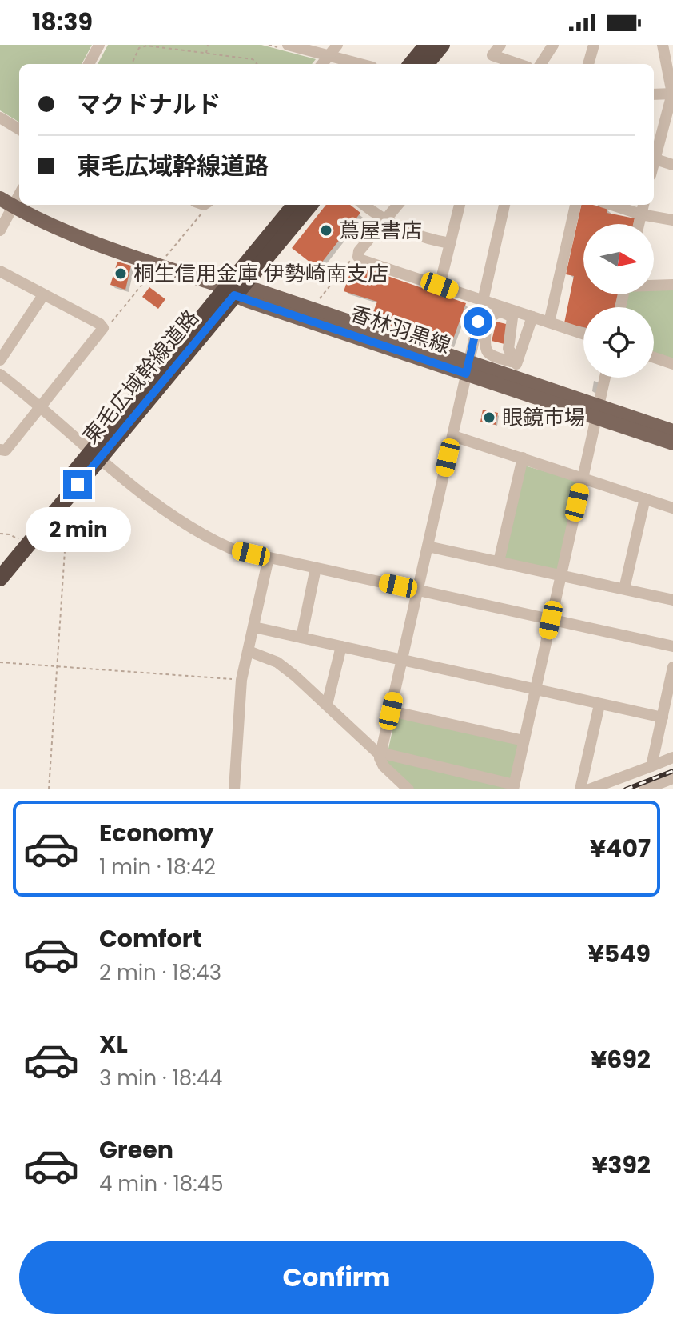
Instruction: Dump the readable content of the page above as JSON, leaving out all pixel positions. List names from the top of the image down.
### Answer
{
  "streets": {
    "highway": ["東毛広域幹線道路"],
    "main road": ["香林羽黒線"]
  },
  "crossings": [
    ["香林羽黒線", "東毛広域幹線道路"]
  ],
  "places": ["蔦屋書店", "桐生信用金庫 伊勢崎南支店", "眼鏡市場"],
  "north": "right",
  "page": {
    "status": "18:39",
    "banner": ["マクドナルド", "東毛広域幹線道路"],
    "bubble": "2 min",
    "list": [
      {
        "name": "Economy",
        "note": "1 min · 18:42",
        "value": "¥407"
      },
      {
        "name": "Comfort",
        "note": "2 min · 18:43",
        "value": "¥549"
      },
      {
        "name": "XL",
        "note": "3 min · 18:44",
        "value": "¥692"
      },
      {
        "name": "Green",
        "note": "4 min · 18:45",
        "value": "¥392"
      }
    ],
    "buttons": "Confirm"
  }
}
